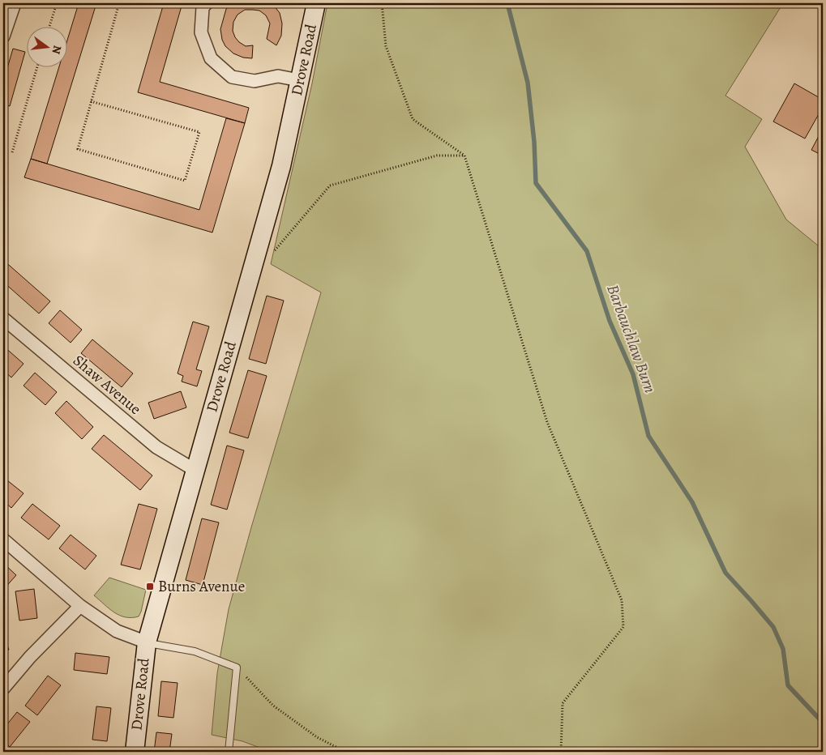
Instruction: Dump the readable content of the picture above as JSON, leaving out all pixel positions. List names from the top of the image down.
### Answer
{
  "streets": {
    "street": ["Drove Road", "Shaw Avenue"]
  },
  "crossings": [
    ["Drove Road", "Shaw Avenue"]
  ],
  "water": ["Barbauchlaw Burn"],
  "places": {
    "transit": ["Burns Avenue"]
  },
  "north": "right"
}
